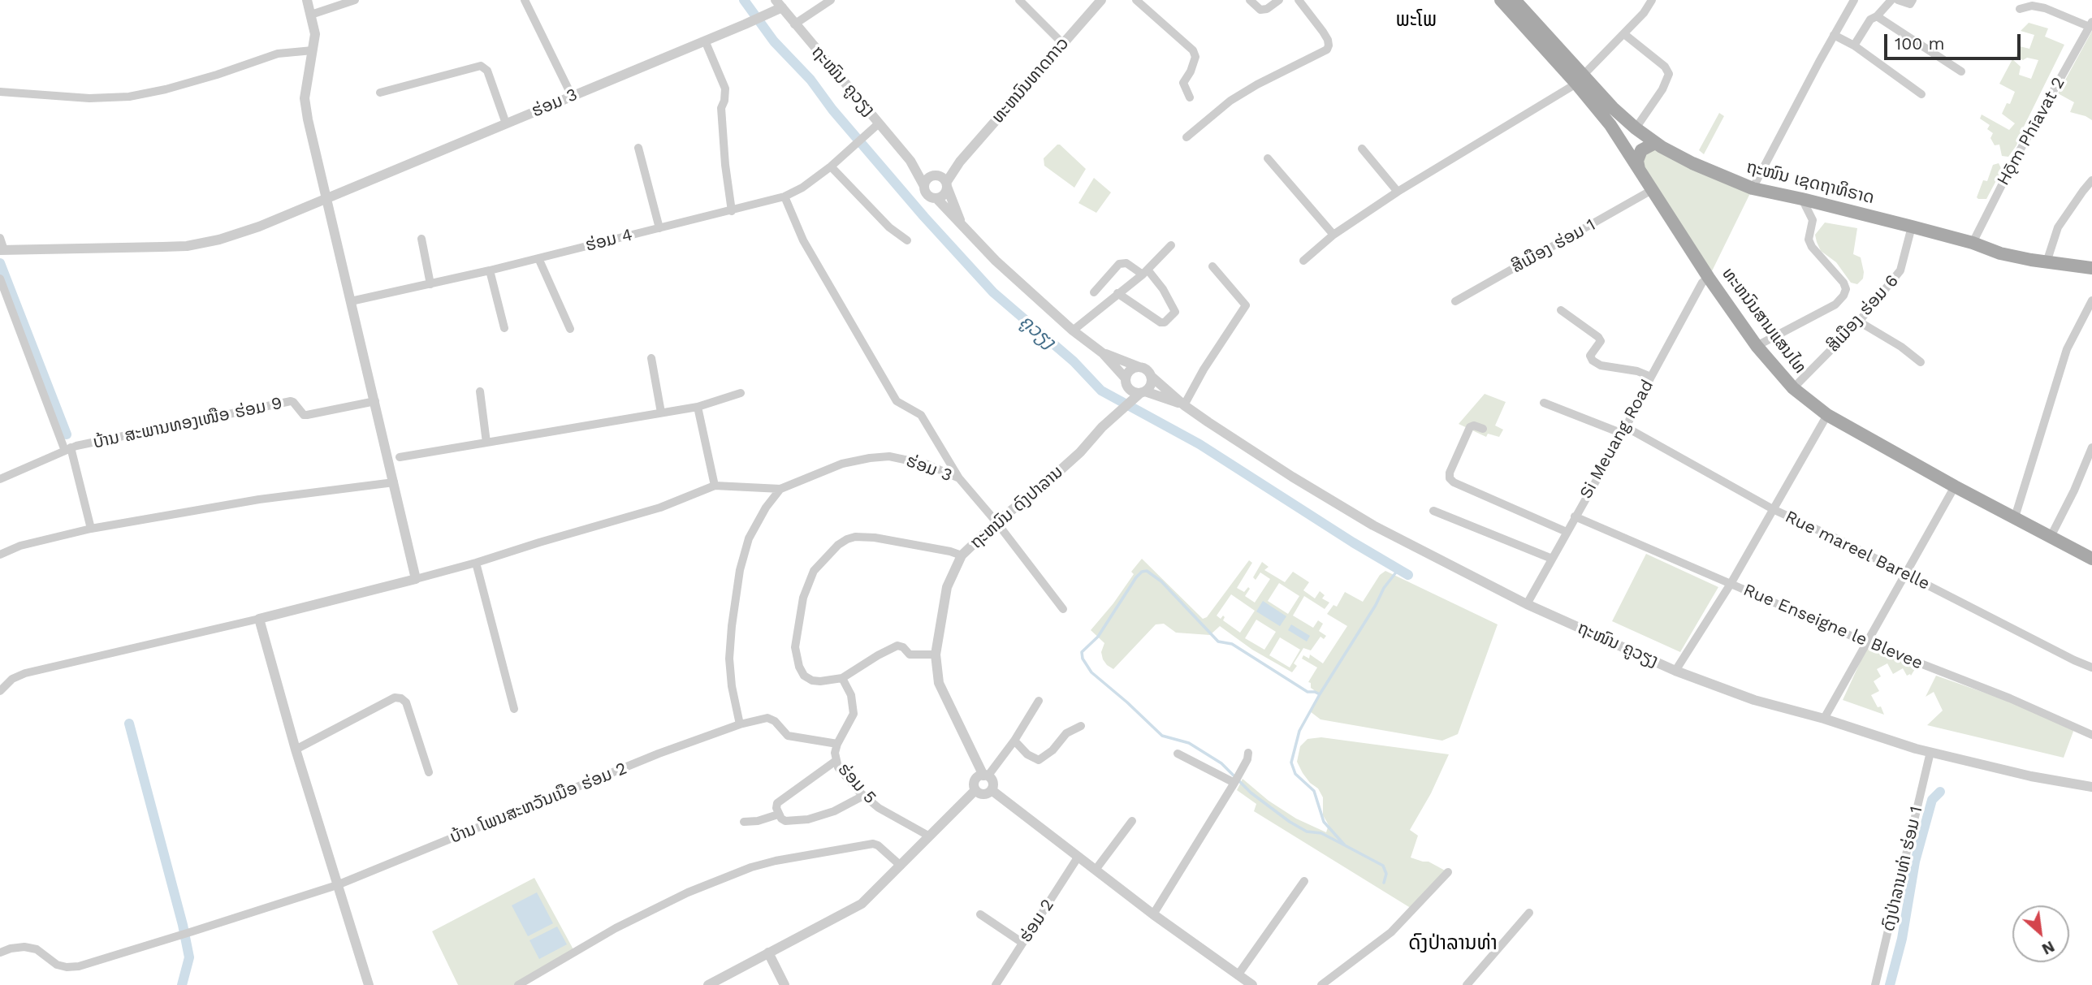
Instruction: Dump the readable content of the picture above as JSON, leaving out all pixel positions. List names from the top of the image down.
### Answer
{
  "streets": {
    "main road": ["ຖະໜົນ ເຊດຖາທິຣາດ", "ທະຫນົນສາມແສນໄທ"],
    "street": [
      "ທະຫນົນທາດກາວ",
      "ຖະໜົນ ຄູວຽງ",
      "ຮ່ອມ 3",
      "Hǭm Phīavat 2",
      "ຮ່ອມ 4",
      "ສີເມືອງ ຮ່ອມ 1",
      "ສີເມືອງ ຮ່ອມ 6",
      "ບ້ານ ສະພານທອງເໜືອ ຮ່ອມ 9",
      "Si Meuang Road",
      "ຖະຫນົນ ດົງປາລານ",
      "Rue mareel Barelle",
      "Rue Enseigne le Blevee",
      "ຮ່ອມ 5",
      "ບ້ານ ໂພນສະຫວັນເນືອ ຮ່ອມ 2",
      "ດົງປ່າລານທ່າ ຮ່ອມ 1",
      "ຮ່ອມ 2"
    ]
  },
  "crossings": [
    ["ທະຫນົນທາດກາວ", "ຖະໜົນ ຄູວຽງ"],
    ["ຖະໜົນ ຄູວຽງ", "ຮ່ອມ 3"],
    ["ຖະໜົນ ຄູວຽງ", "ຮ່ອມ 4"],
    ["ຖະໜົນ ຄູວຽງ", "Si Meuang Road"],
    ["ຖະໜົນ ຄູວຽງ", "ຖະຫນົນ ດົງປາລານ"],
    ["ຖະໜົນ ຄູວຽງ", "ດົງປ່າລານທ່າ ຮ່ອມ 1"],
    ["ຮ່ອມ 3", "ຖະຫນົນ ດົງປາລານ"],
    ["Hǭm Phīavat 2", "ຖະໜົນ ເຊດຖາທິຣາດ"],
    ["ຖະໜົນ ເຊດຖາທິຣາດ", "ສີເມືອງ ຮ່ອມ 6"],
    ["ຖະໜົນ ເຊດຖາທິຣາດ", "ທະຫນົນສາມແສນໄທ"],
    ["ສີເມືອງ ຮ່ອມ 1", "ທະຫນົນສາມແສນໄທ"],
    ["ສີເມືອງ ຮ່ອມ 6", "ທະຫນົນສາມແສນໄທ"],
    ["ທະຫນົນສາມແສນໄທ", "Si Meuang Road"],
    ["Si Meuang Road", "Rue mareel Barelle"],
    ["Si Meuang Road", "Rue Enseigne le Blevee"],
    ["ຮ່ອມ 5", "ບ້ານ ໂພນສະຫວັນເນືອ ຮ່ອມ 2"]
  ],
  "districts": ["ພະໂພ", "ດົງປ່າລານທ່າ"],
  "water": ["ຄູວຽງ"],
  "scale_bar": "100 m",
  "north": "bottom right"
}
